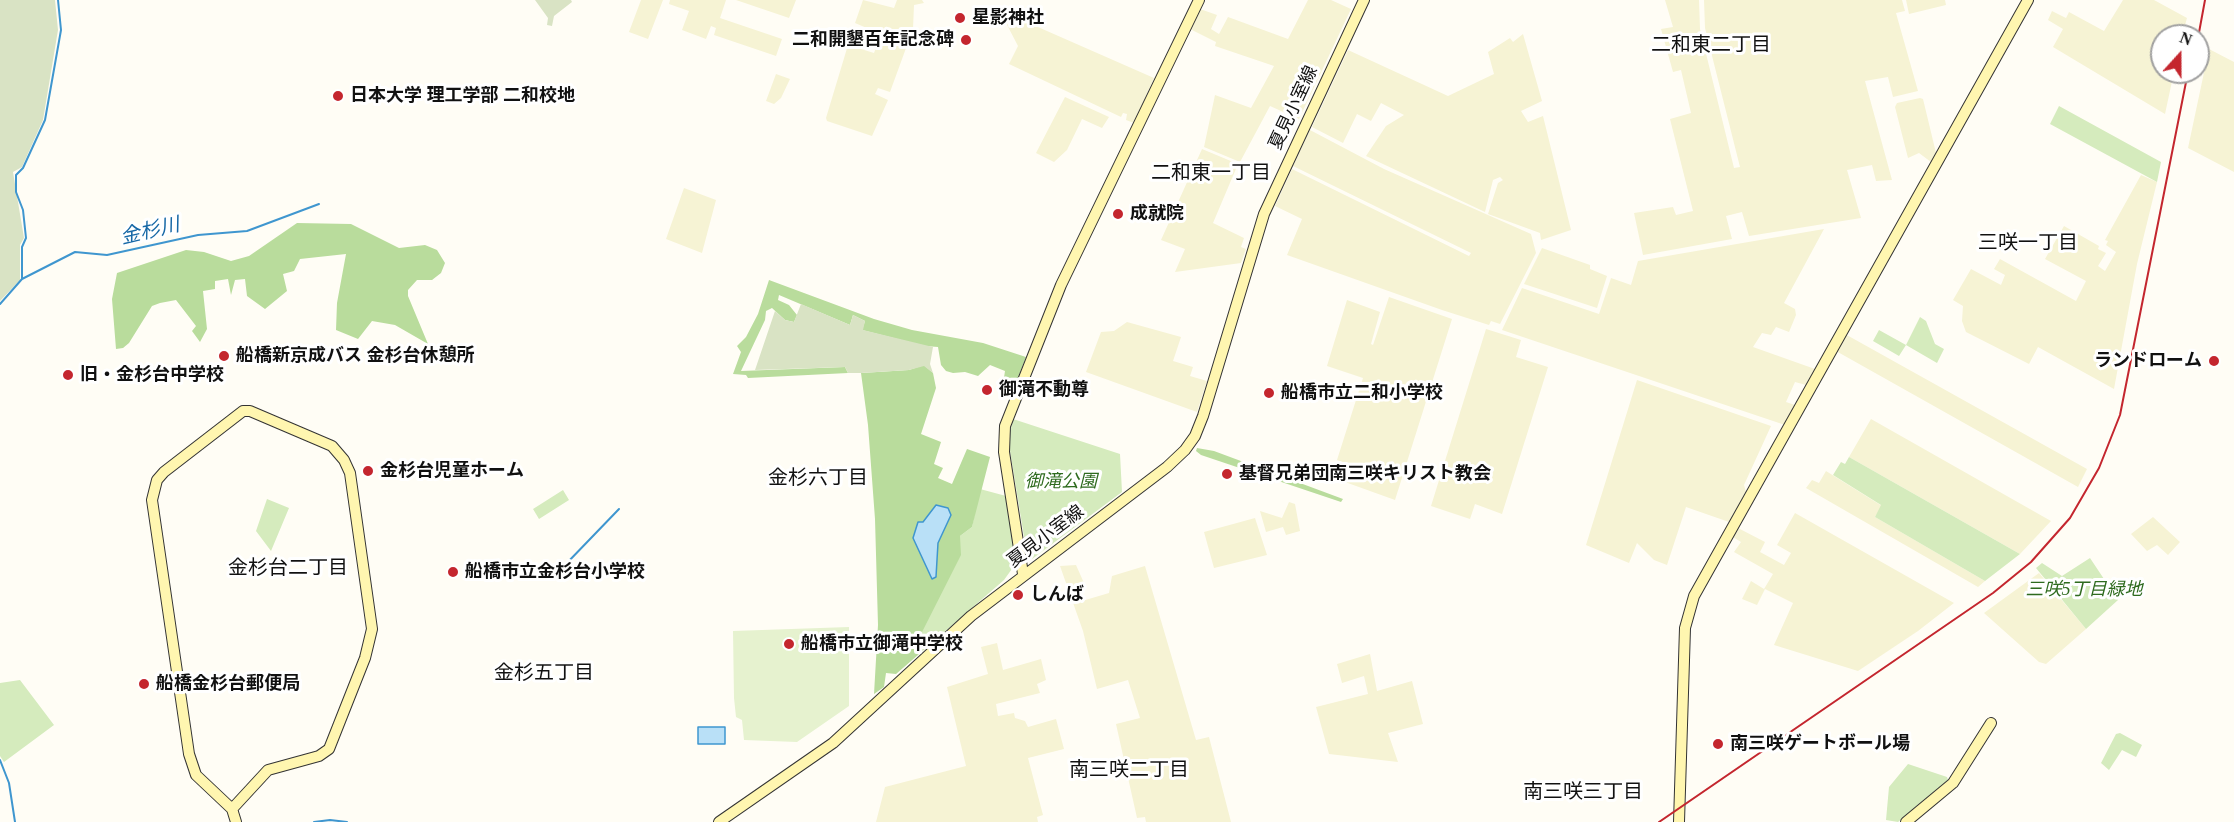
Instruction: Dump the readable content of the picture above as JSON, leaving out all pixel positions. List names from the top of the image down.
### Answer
{
  "streets": {
    "street": ["夏見小室線"]
  },
  "districts": [
    "二和東二丁目",
    "二和東一丁目",
    "三咲一丁目",
    "金杉六丁目",
    "金杉台二丁目",
    "金杉五丁目",
    "南三咲二丁目",
    "南三咲三丁目"
  ],
  "water": ["金杉川"],
  "parks": ["御滝公園", "三咲5丁目緑地"],
  "places": [
    "星影神社",
    "二和開墾百年記念碑",
    "日本大学 理工学部 二和校地",
    "成就院",
    "船橋新京成バス 金杉台休憩所",
    "ランドローム",
    "旧・金杉台中学校",
    "御滝不動尊",
    "船橋市立二和小学校",
    "金杉台児童ホーム",
    "基督兄弟団南三咲キリスト教会",
    "船橋市立金杉台小学校",
    "しんば",
    "船橋市立御滝中学校",
    "船橋金杉台郵便局",
    "南三咲ゲートボール場"
  ],
  "north": "top"
}
